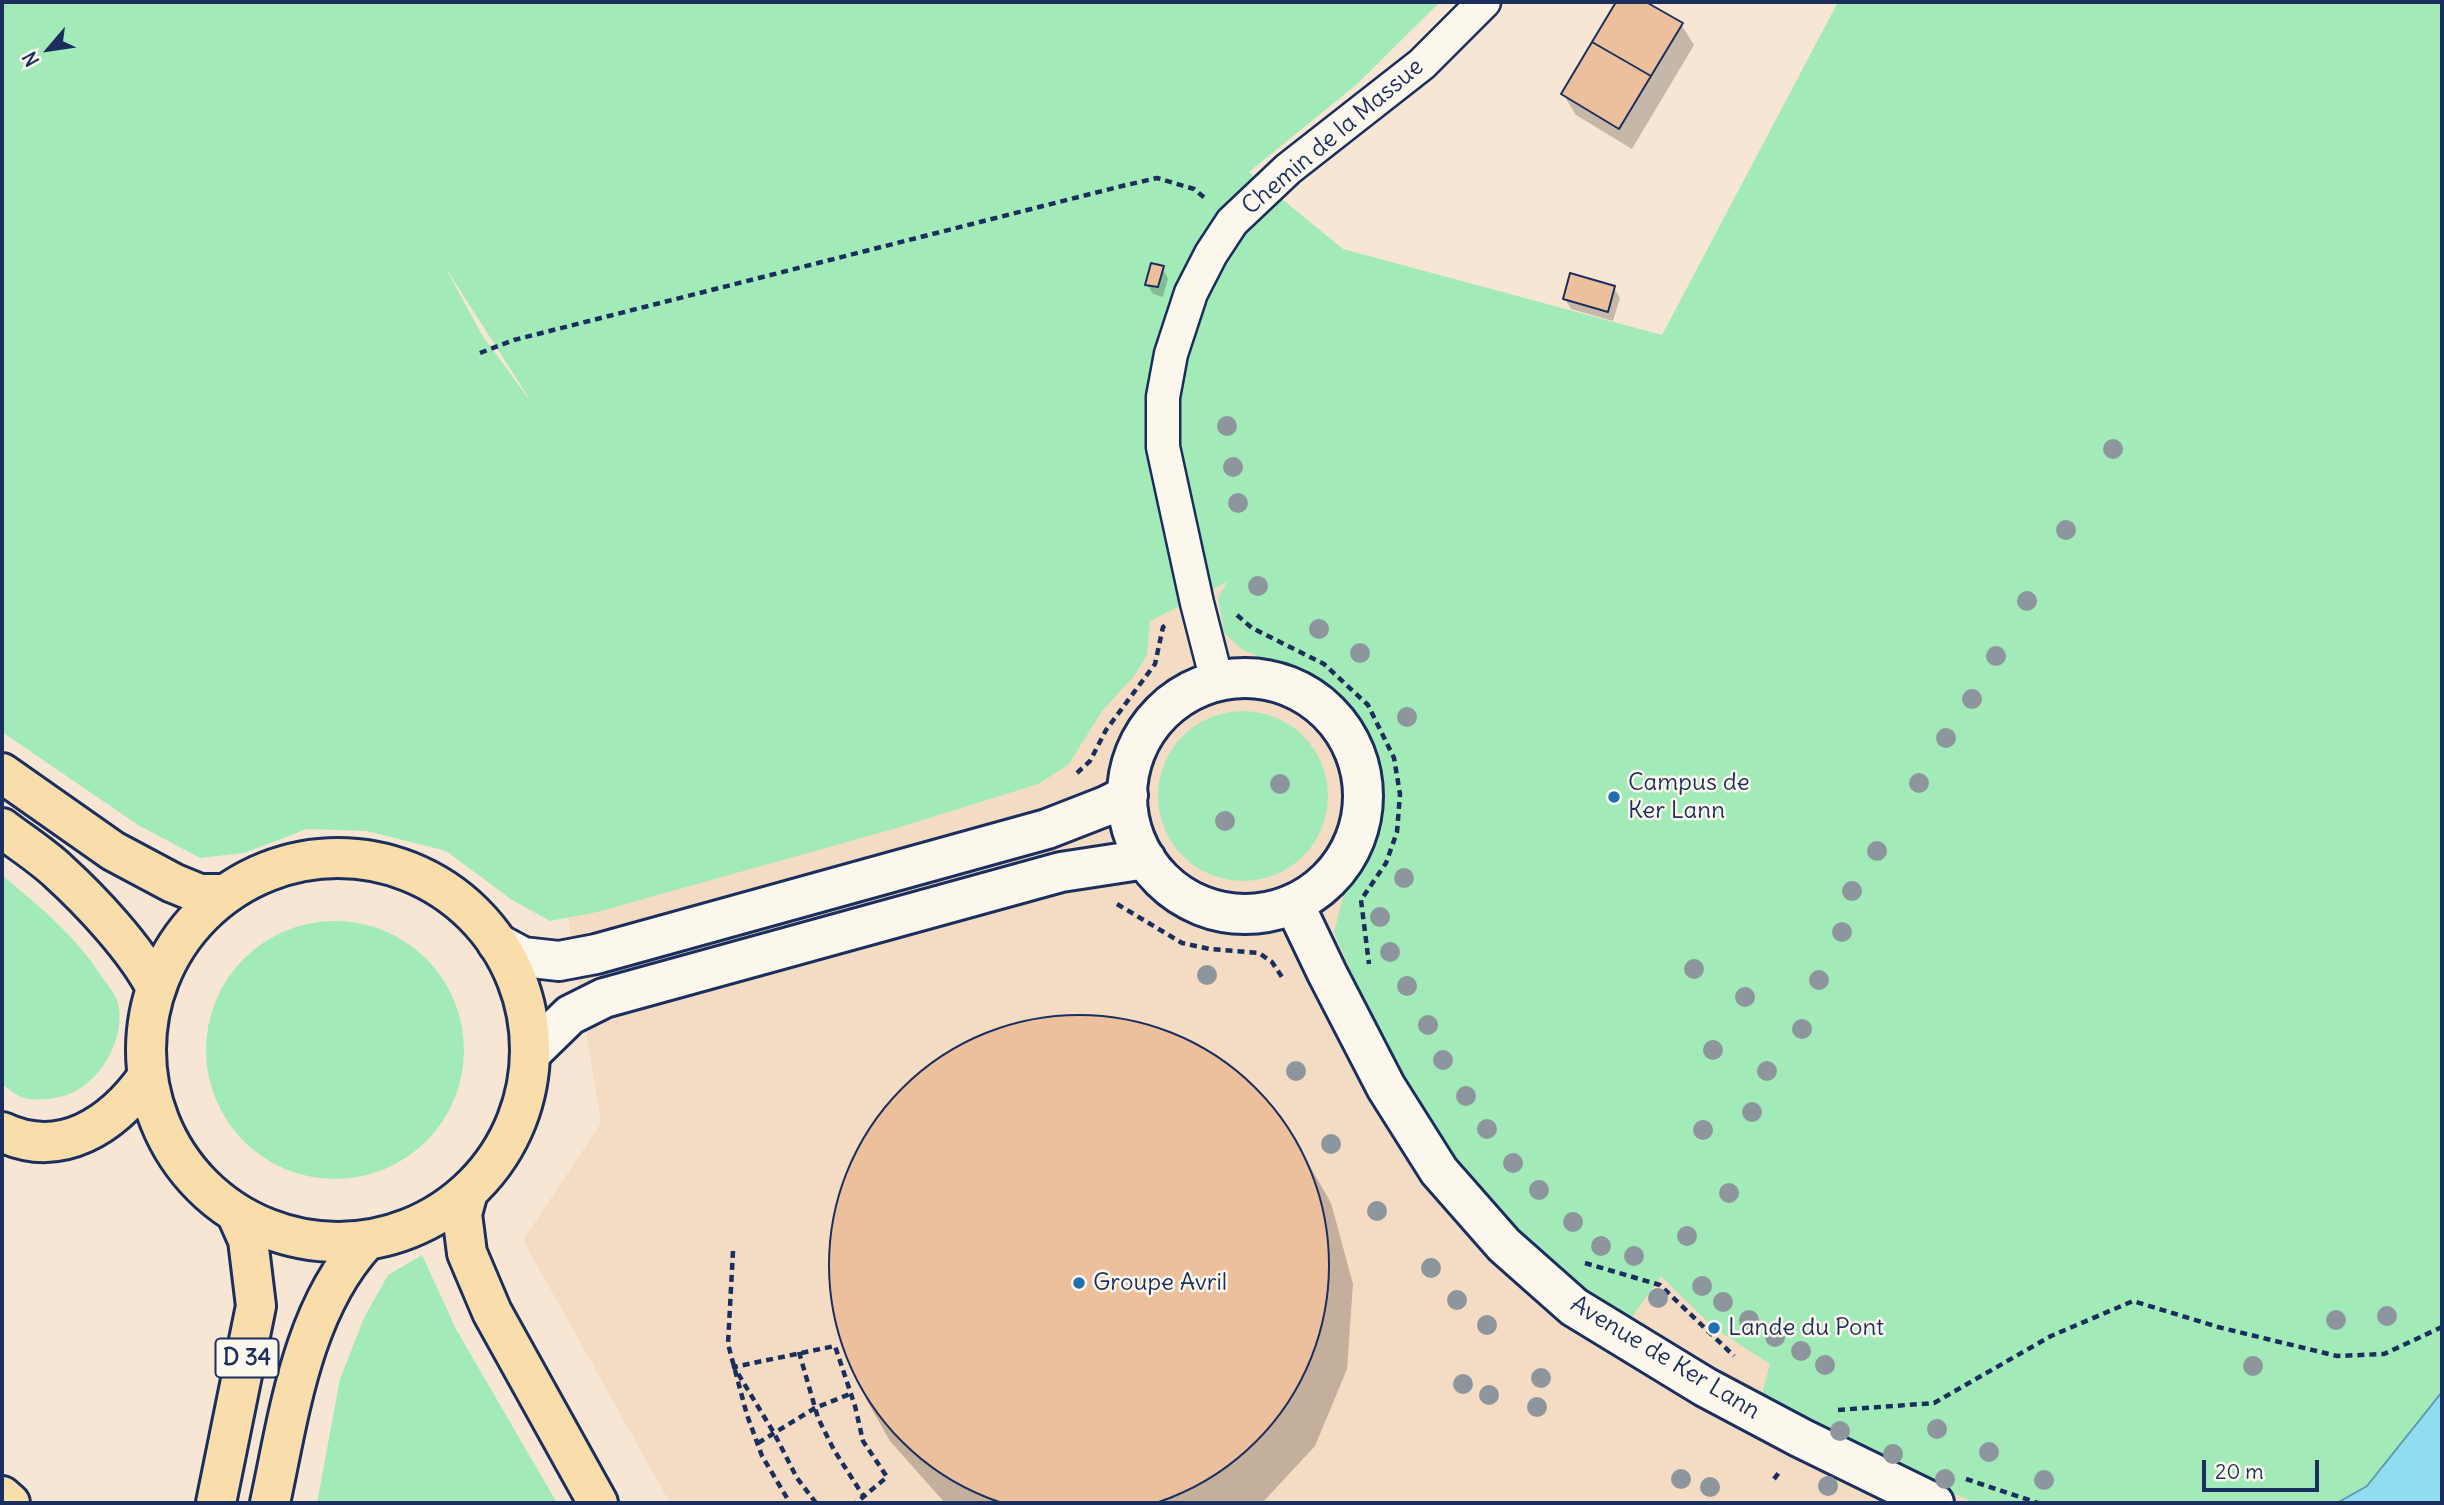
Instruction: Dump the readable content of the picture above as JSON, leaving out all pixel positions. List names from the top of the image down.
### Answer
{
  "streets": {
    "main road": ["D 34"],
    "street": ["Chemin de la Massue", "Avenue de Ker Lann"]
  },
  "places": ["Campus de Ker Lann", "Groupe Avril", "Lande du Pont"],
  "scale_bar": "20 m",
  "north": "bottom left"
}
